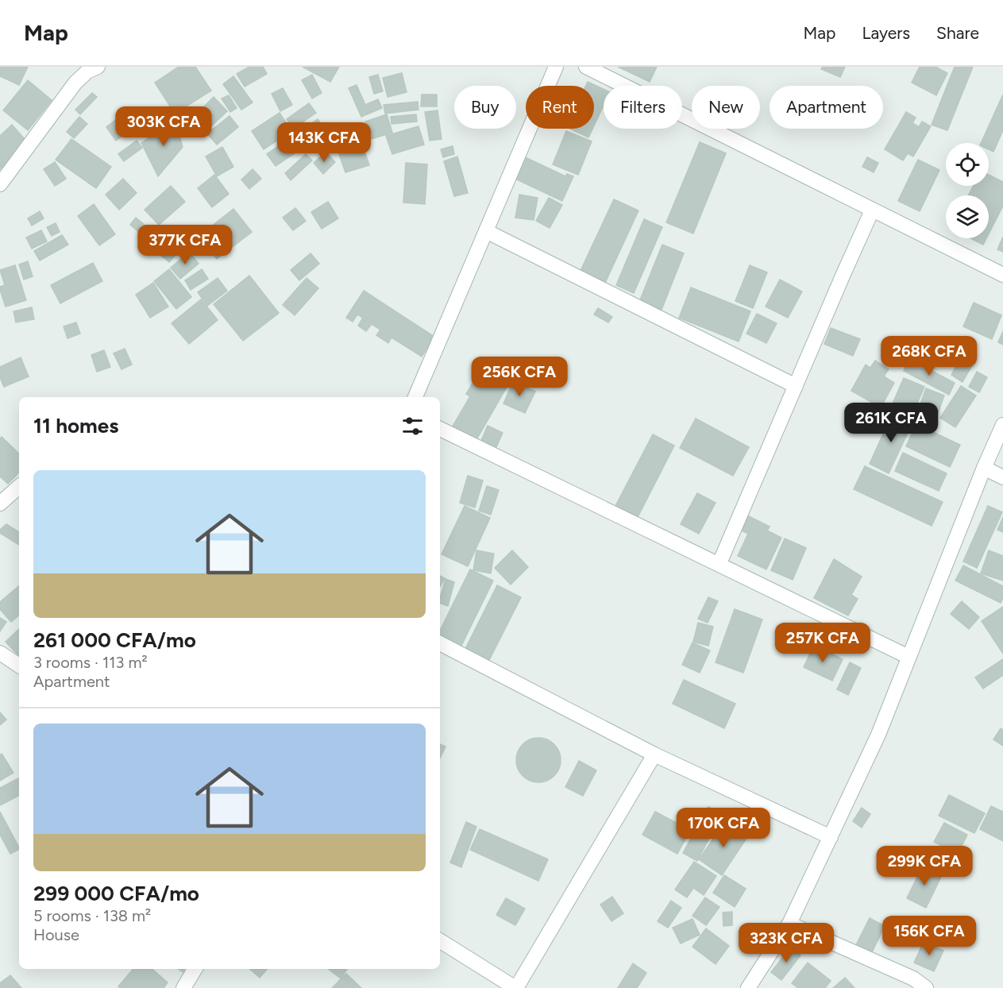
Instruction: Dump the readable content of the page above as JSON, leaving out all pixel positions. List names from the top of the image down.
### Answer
{
  "page": {
    "header": "Map",
    "nav": ["Map", "Layers", "Share"],
    "chip": [
      "Buy",
      "Rent",
      "Filters",
      "New",
      "Apartment"
    ],
    "price": [
      "303K CFA",
      "143K CFA",
      "377K CFA",
      "268K CFA",
      "256K CFA",
      "261K CFA",
      "257K CFA",
      "170K CFA",
      "299K CFA",
      "156K CFA",
      "323K CFA"
    ],
    "heading": "11 homes",
    "list": [
      {
        "name": "261 000 CFA/mo",
        "note": "3 rooms · 113 m² · Apartment"
      },
      {
        "name": "299 000 CFA/mo",
        "note": "5 rooms · 138 m² · House"
      }
    ]
  }
}
